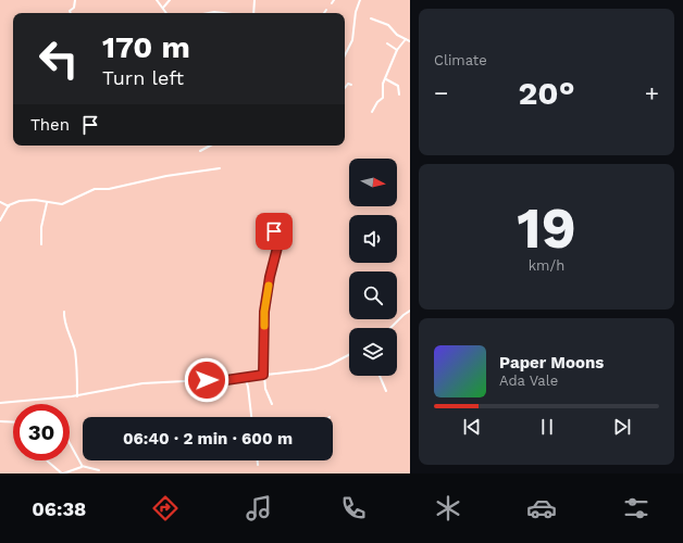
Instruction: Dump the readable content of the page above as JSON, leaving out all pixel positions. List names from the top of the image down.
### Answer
{
  "north": "right",
  "page": {
    "tile": [
      "Climate",
      ["19", "km/h"]
    ],
    "turn": ["170 m", "Turn left"],
    "heat": ["−", "20°", "+"],
    "then": "Then",
    "song": ["Paper Moons", "Ada Vale"],
    "limit": "30",
    "trip": "06:40 · 2 min · 600 m",
    "tabs": "06:38"
  }
}
